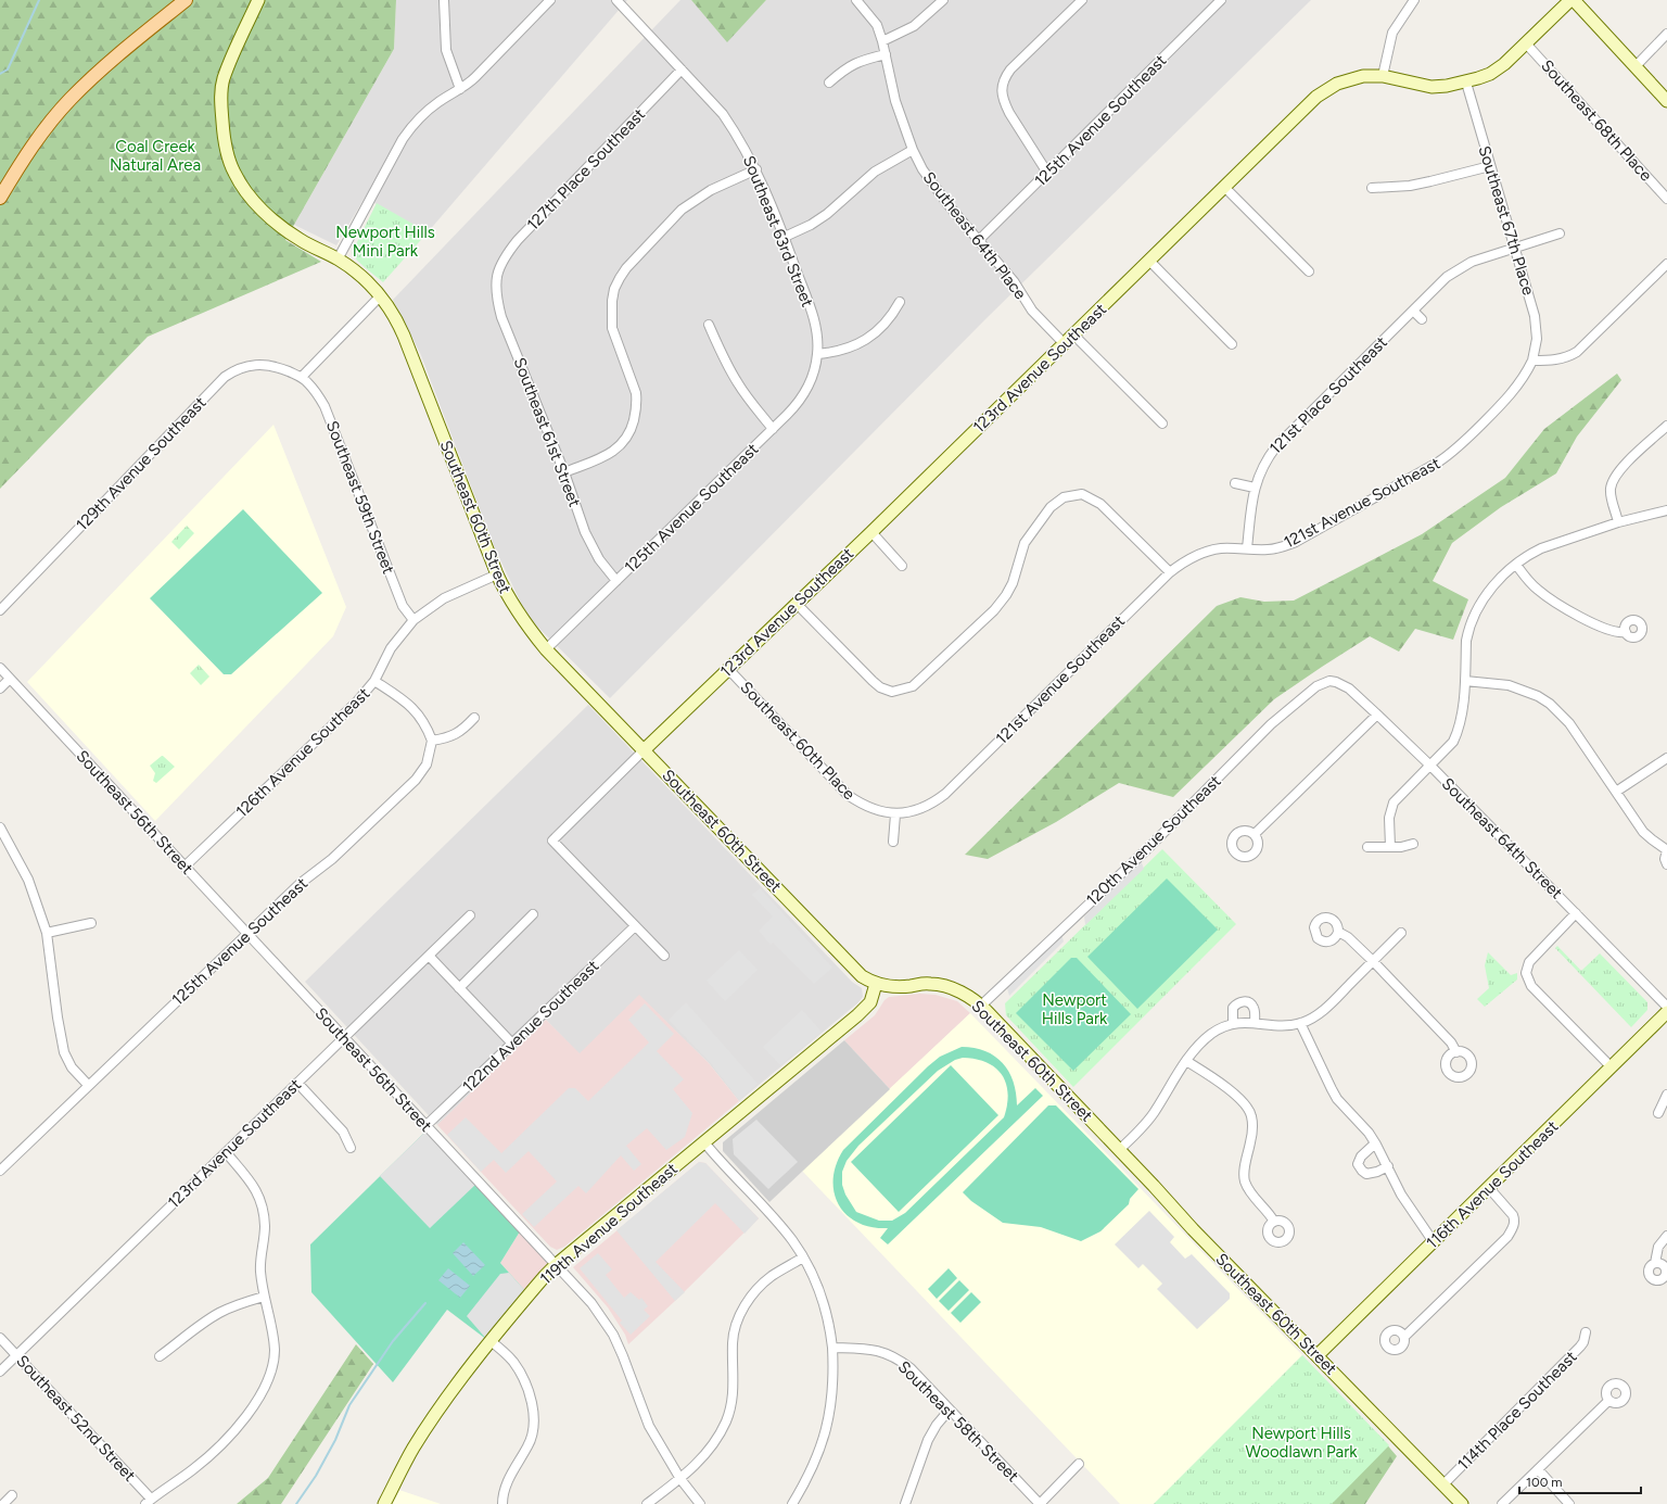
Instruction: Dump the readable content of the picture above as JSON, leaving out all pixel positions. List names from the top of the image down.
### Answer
{
  "streets": {
    "street": [
      "125th Avenue Southeast",
      "Southeast 68th Place",
      "127th Place Southeast",
      "Southeast 67th Place",
      "Southeast 63rd Street",
      "Southeast 64th Place",
      "123rd Avenue Southeast",
      "121st Place Southeast",
      "Southeast 61st Street",
      "129th Avenue Southeast",
      "Southeast 59th Street",
      "121st Avenue Southeast",
      "Southeast 60th Street",
      "Southeast 60th Place",
      "126th Avenue Southeast",
      "Southeast 56th Street",
      "Southeast 64th Street",
      "120th Avenue Southeast",
      "122nd Avenue Southeast",
      "116th Avenue Southeast",
      "119th Avenue Southeast",
      "114th Place Southeast",
      "Southeast 52nd Street",
      "Southeast 58th Street"
    ]
  },
  "crossings": [
    ["125th Avenue Southeast", "Southeast 63rd Street"],
    ["125th Avenue Southeast", "Southeast 64th Place"],
    ["125th Avenue Southeast", "Southeast 61st Street"],
    ["125th Avenue Southeast", "Southeast 60th Street"],
    ["125th Avenue Southeast", "Southeast 56th Street"],
    ["Southeast 68th Place", "123rd Avenue Southeast"],
    ["127th Place Southeast", "Southeast 63rd Street"],
    ["127th Place Southeast", "Southeast 61st Street"],
    ["Southeast 67th Place", "123rd Avenue Southeast"],
    ["Southeast 67th Place", "121st Place Southeast"],
    ["Southeast 67th Place", "121st Avenue Southeast"],
    ["Southeast 64th Place", "123rd Avenue Southeast"],
    ["123rd Avenue Southeast", "Southeast 60th Street"],
    ["123rd Avenue Southeast", "Southeast 60th Place"],
    ["123rd Avenue Southeast", "Southeast 56th Street"],
    ["123rd Avenue Southeast", "122nd Avenue Southeast"],
    ["123rd Avenue Southeast", "Southeast 52nd Street"],
    ["121st Place Southeast", "121st Avenue Southeast"],
    ["129th Avenue Southeast", "Southeast 59th Street"],
    ["Southeast 59th Street", "126th Avenue Southeast"],
    ["121st Avenue Southeast", "Southeast 60th Place"],
    ["Southeast 60th Street", "126th Avenue Southeast"],
    ["Southeast 60th Street", "120th Avenue Southeast"],
    ["Southeast 60th Street", "116th Avenue Southeast"],
    ["Southeast 60th Street", "119th Avenue Southeast"],
    ["Southeast 60th Street", "114th Place Southeast"],
    ["126th Avenue Southeast", "Southeast 56th Street"],
    ["Southeast 56th Street", "122nd Avenue Southeast"],
    ["Southeast 56th Street", "119th Avenue Southeast"],
    ["Southeast 64th Street", "120th Avenue Southeast"]
  ],
  "parks": [
    "Coal Creek Natural Area",
    "Newport Hills Mini Park",
    "Newport Hills Park",
    "Newport Hills Woodlawn Park"
  ],
  "scale_bar": "100 m"
}
